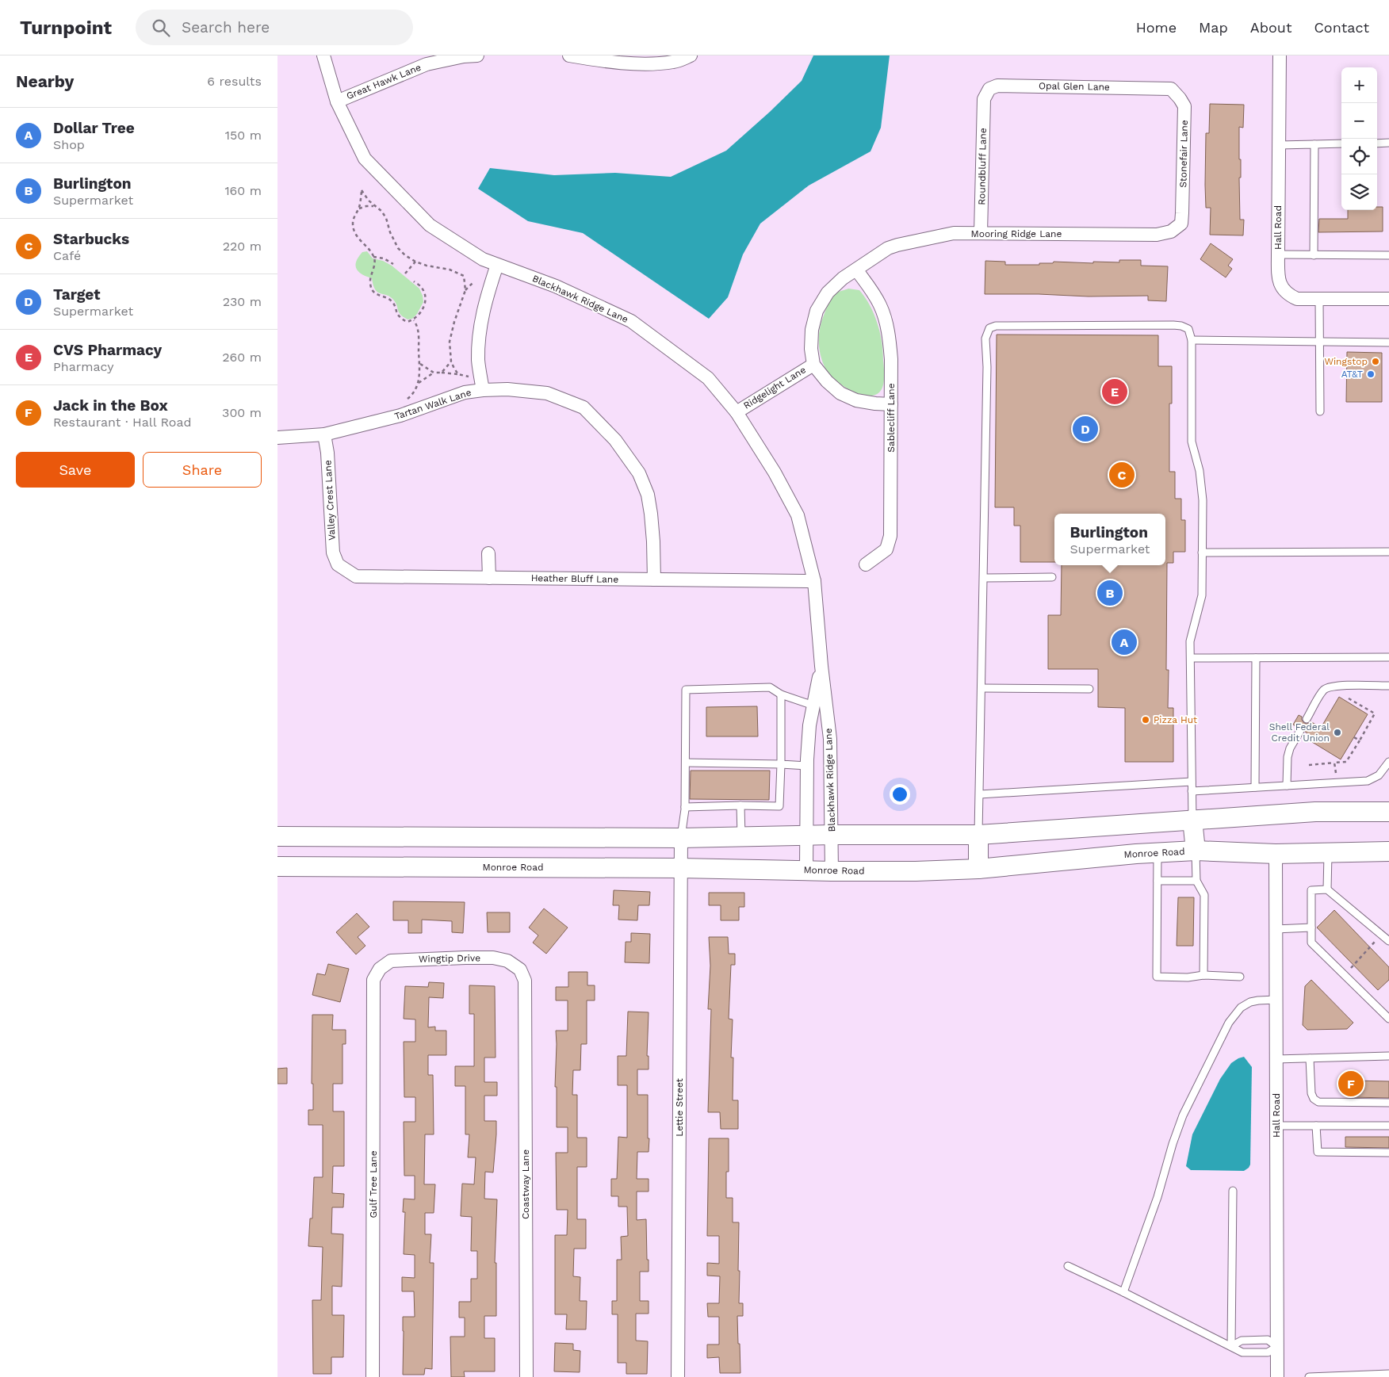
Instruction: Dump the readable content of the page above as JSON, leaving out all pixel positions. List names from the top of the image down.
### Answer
{
  "streets": {
    "main road": ["Monroe Road"],
    "street": [
      "Great Hawk Lane",
      "Opal Glen Lane",
      "Stonefair Lane",
      "Roundbluff Lane",
      "Hall Road",
      "Mooring Ridge Lane",
      "Blackhawk Ridge Lane",
      "Ridgelight Lane",
      "Tartan Walk Lane",
      "Sablecliff Lane",
      "Valley Crest Lane",
      "Heather Bluff Lane",
      "Wingtip Drive",
      "Lettie Street",
      "Gulf Tree Lane",
      "Coastway Lane"
    ]
  },
  "crossings": [
    ["Great Hawk Lane", "Blackhawk Ridge Lane"],
    ["Opal Glen Lane", "Stonefair Lane"],
    ["Opal Glen Lane", "Roundbluff Lane"],
    ["Stonefair Lane", "Mooring Ridge Lane"],
    ["Roundbluff Lane", "Mooring Ridge Lane"],
    ["Hall Road", "Monroe Road"],
    ["Mooring Ridge Lane", "Ridgelight Lane"],
    ["Mooring Ridge Lane", "Sablecliff Lane"],
    ["Blackhawk Ridge Lane", "Ridgelight Lane"],
    ["Blackhawk Ridge Lane", "Heather Bluff Lane"],
    ["Blackhawk Ridge Lane", "Monroe Road"],
    ["Tartan Walk Lane", "Valley Crest Lane"],
    ["Tartan Walk Lane", "Heather Bluff Lane"],
    ["Valley Crest Lane", "Heather Bluff Lane"],
    ["Monroe Road", "Lettie Street"],
    ["Wingtip Drive", "Gulf Tree Lane"],
    ["Wingtip Drive", "Coastway Lane"]
  ],
  "places": [
    "Wingstop",
    "AT&T",
    "Pizza Hut",
    "Shell Federal Credit Union"
  ],
  "page": {
    "header": "Turnpoint",
    "search": "Search here",
    "nav": [
      "Home",
      "Map",
      "About",
      "Contact"
    ],
    "heading": ["Nearby", "6 results"],
    "map_buttons": ["+", "−"],
    "list": [
      {
        "mark": "A",
        "name": "Dollar Tree",
        "note": "Shop",
        "value": "150 m"
      },
      {
        "mark": "B",
        "name": "Burlington",
        "note": "Supermarket",
        "value": "160 m"
      },
      {
        "mark": "C",
        "name": "Starbucks",
        "note": "Café",
        "value": "220 m"
      },
      {
        "mark": "D",
        "name": "Target",
        "note": "Supermarket",
        "value": "230 m"
      },
      {
        "mark": "E",
        "name": "CVS Pharmacy",
        "note": "Pharmacy",
        "value": "260 m"
      },
      {
        "mark": "F",
        "name": "Jack in the Box",
        "note": "Restaurant · Hall Road",
        "value": "300 m"
      }
    ],
    "pins": [
      "E",
      "D",
      "C",
      "B",
      "A",
      "F"
    ],
    "buttons": ["Save", "Share"],
    "popup": ["Burlington", "Supermarket"]
  }
}
